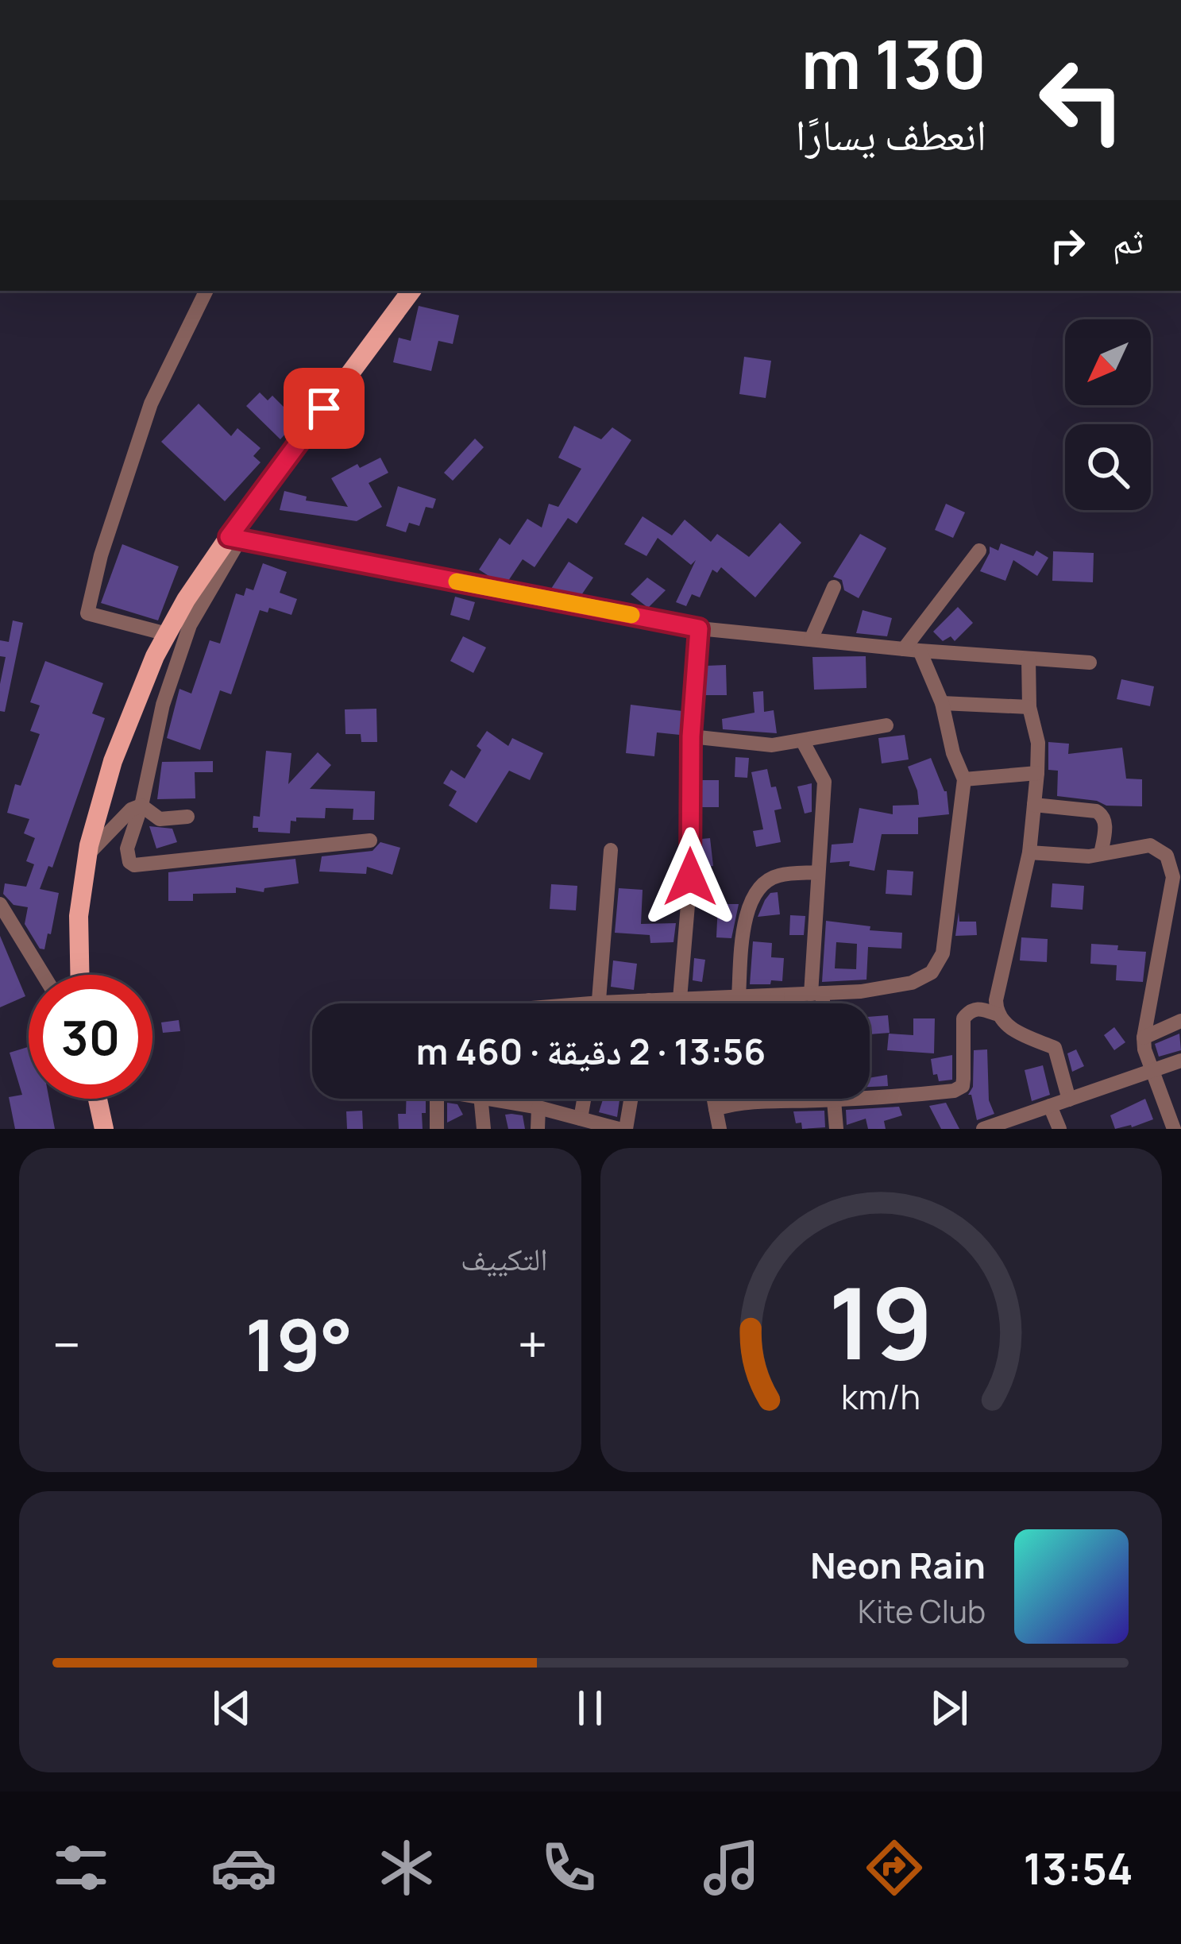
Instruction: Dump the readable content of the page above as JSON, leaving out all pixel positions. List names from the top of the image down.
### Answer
{
  "north": "bottom left",
  "page": {
    "turn": ["130 m", "انعطف يسارًا"],
    "then": "ثم",
    "limit": "30",
    "trip": "13:56 · 2 دقيقة · 460 m",
    "tile": "التكييف",
    "heat": ["−", "19°", "+"],
    "song": ["Neon Rain", "Kite Club"],
    "tabs": "13:54",
    "gauge": ["19", "km/h"]
  }
}
